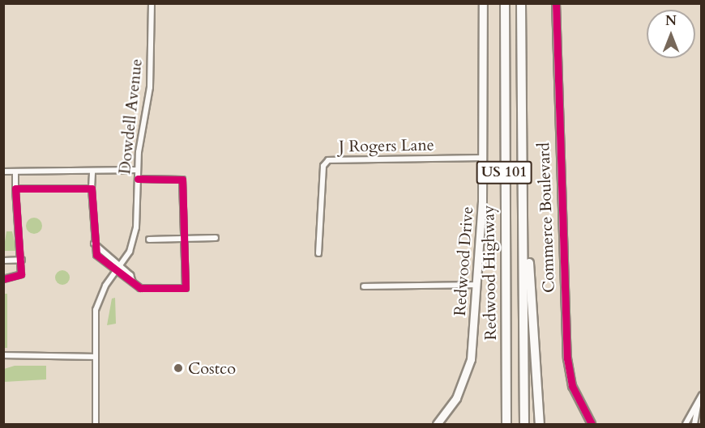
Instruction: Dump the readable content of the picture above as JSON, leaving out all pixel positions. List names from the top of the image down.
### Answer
{
  "streets": {
    "highway": ["US 101", "Redwood Highway"],
    "main road": ["Redwood Drive"],
    "street": ["Dowdell Avenue", "J Rogers Lane", "Commerce Boulevard"]
  },
  "crossings": [
    ["J Rogers Lane", "Redwood Drive"]
  ],
  "places": ["Costco"],
  "north": "top"
}
